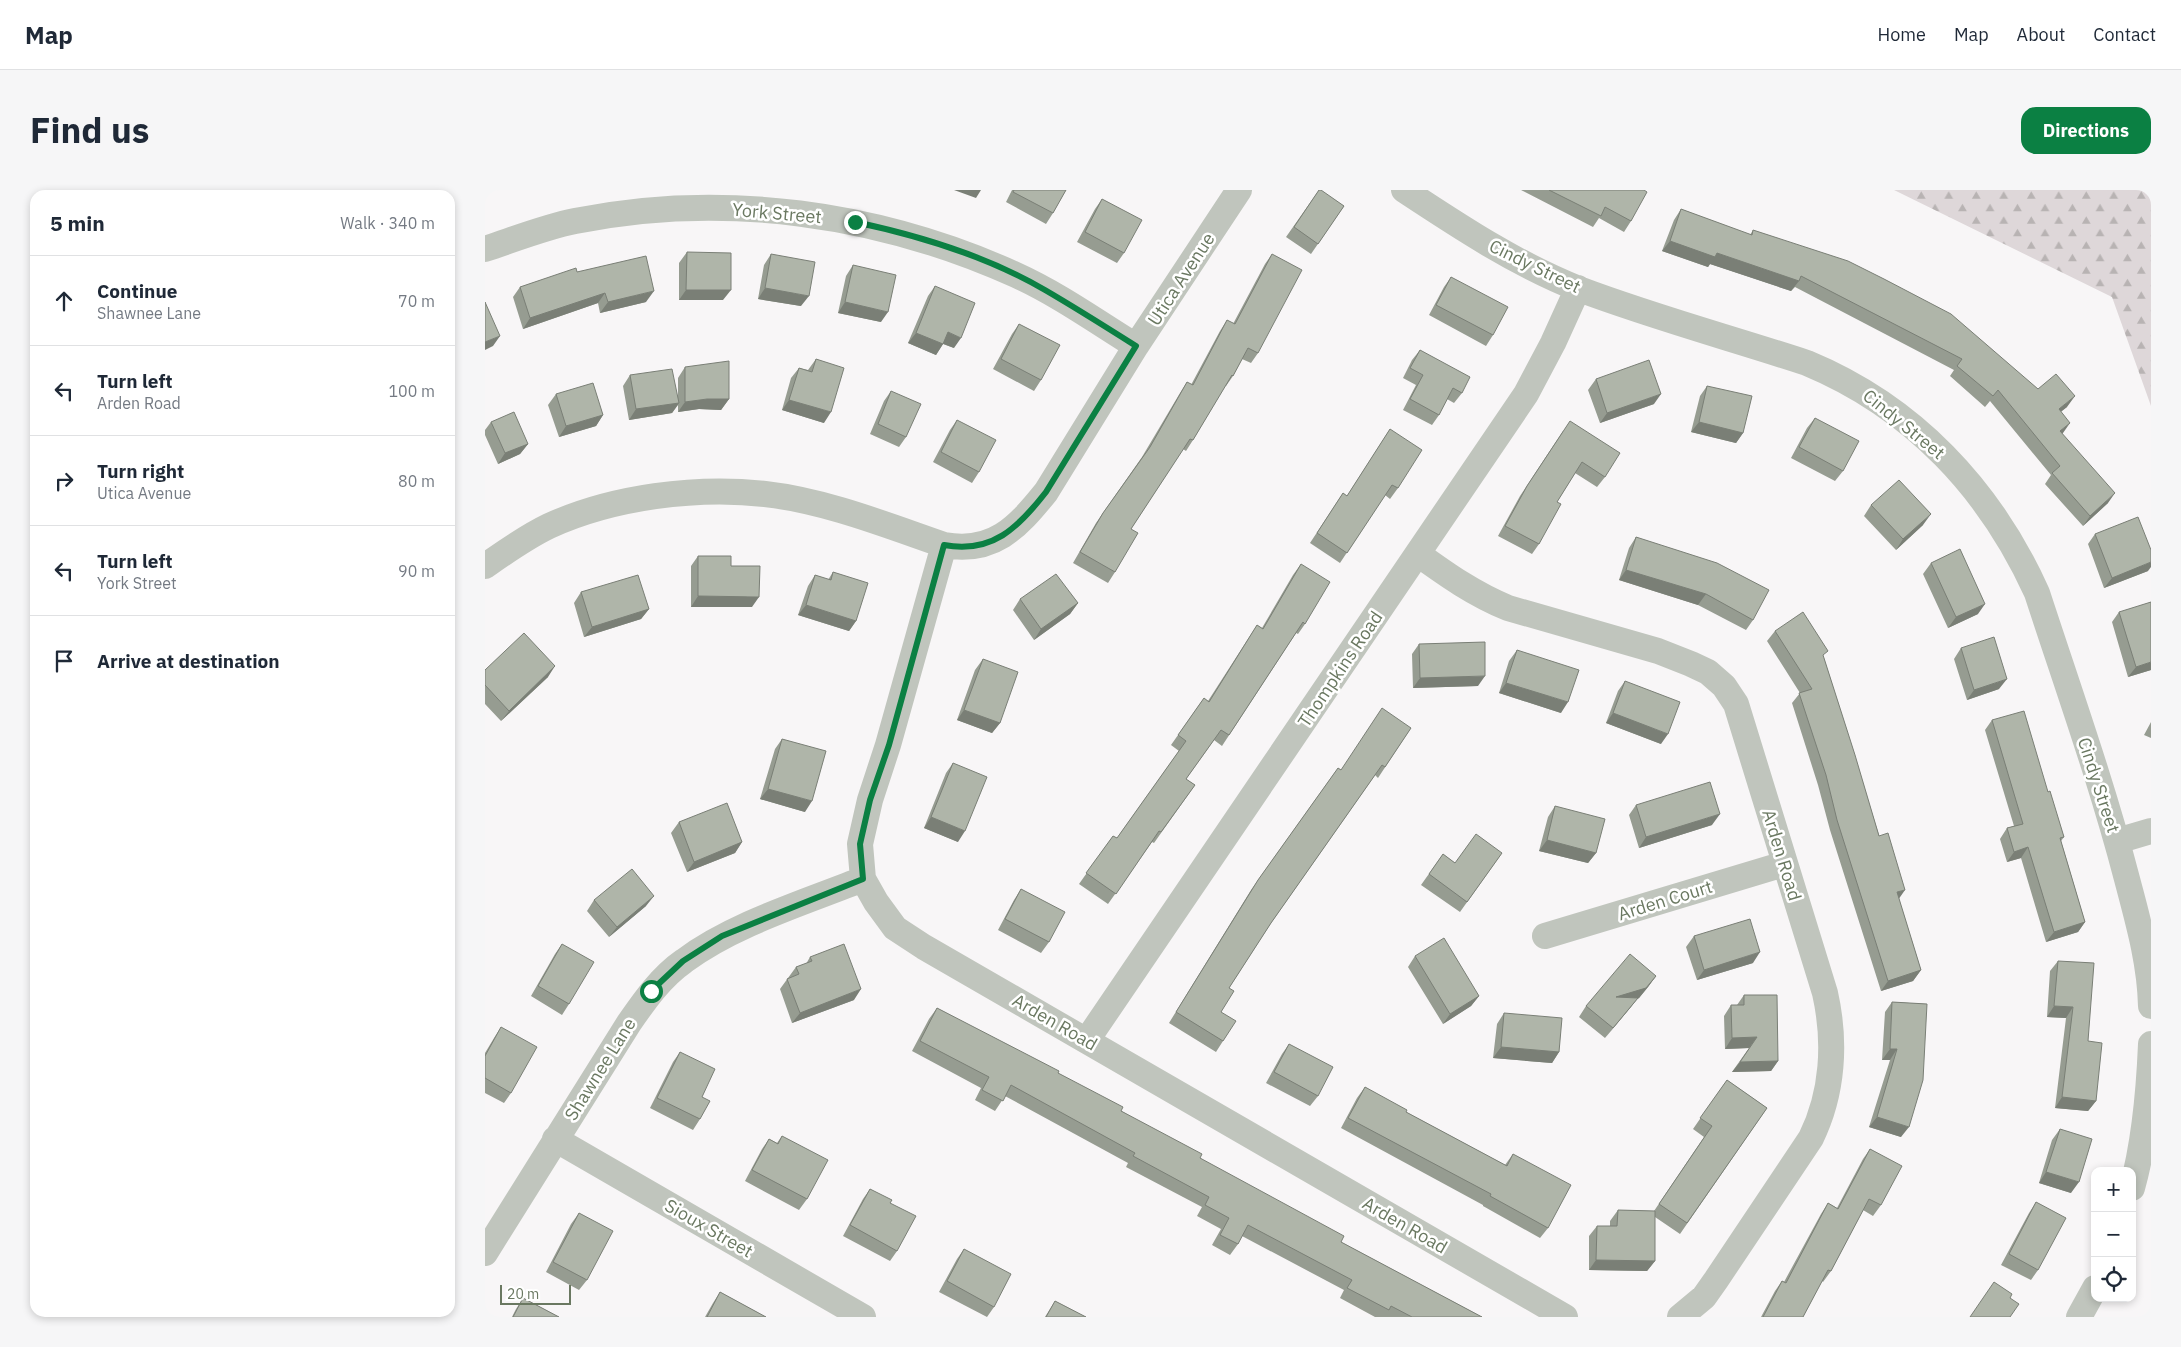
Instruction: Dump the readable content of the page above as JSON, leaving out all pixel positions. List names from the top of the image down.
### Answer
{
  "streets": {
    "street": [
      "York Street",
      "Cindy Street",
      "Utica Avenue",
      "Thompkins Road",
      "Arden Road",
      "Arden Court",
      "Shawnee Lane",
      "Sioux Street"
    ]
  },
  "crossings": [
    ["York Street", "Utica Avenue"],
    ["Cindy Street", "Thompkins Road"],
    ["Utica Avenue", "Arden Road"],
    ["Thompkins Road", "Arden Road"],
    ["Arden Road", "Arden Court"],
    ["Arden Road", "Shawnee Lane"],
    ["Shawnee Lane", "Sioux Street"]
  ],
  "scale_bar": "20 m",
  "page": {
    "header": "Map",
    "nav": [
      "Home",
      "Map",
      "About",
      "Contact"
    ],
    "title": "Find us",
    "buttons": "Directions",
    "heading": ["5 min", "Walk · 340 m"],
    "list": [
      ["Continue", "Shawnee Lane", "70 m"],
      ["Turn left", "Arden Road", "100 m"],
      ["Turn right", "Utica Avenue", "80 m"],
      ["Turn left", "York Street", "90 m"],
      "Arrive at destination"
    ],
    "map_buttons": ["+", "−"],
    "scale": "20 m"
  }
}
